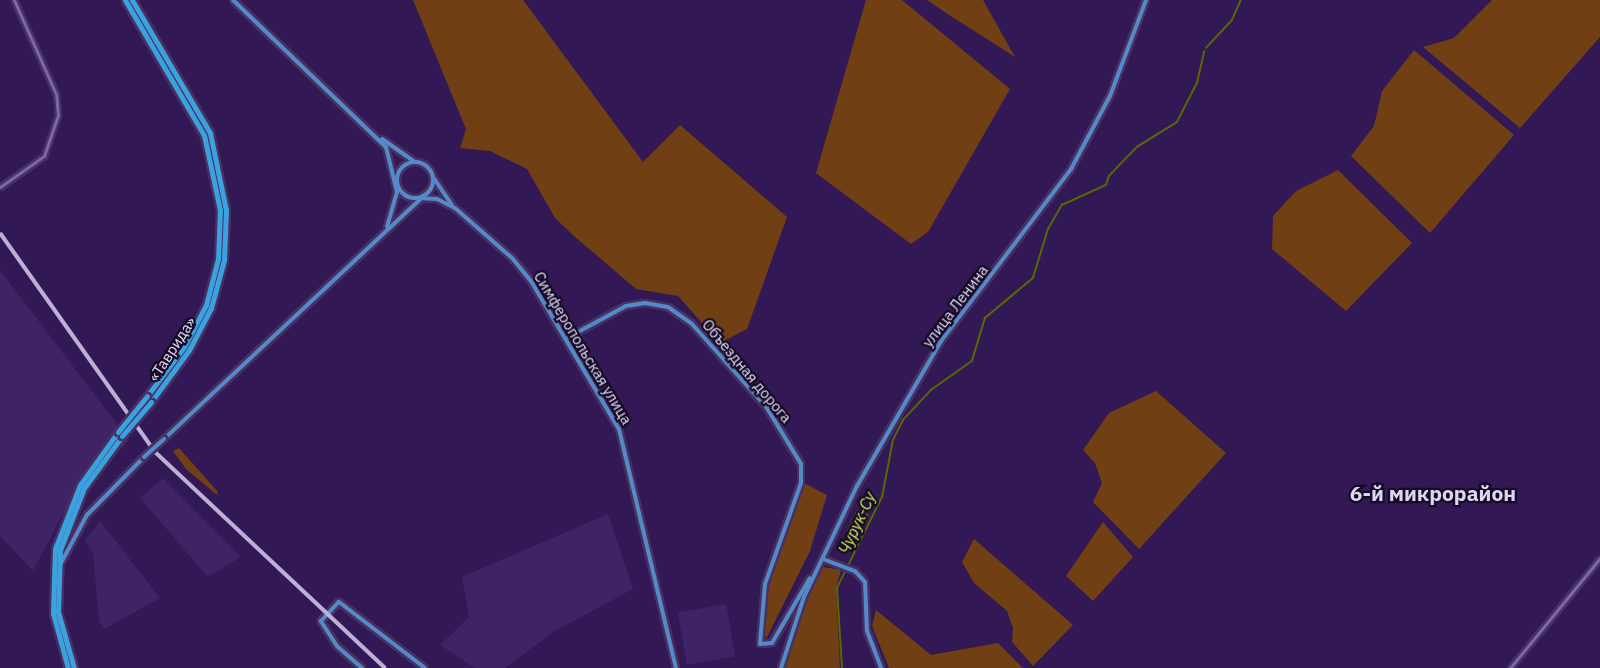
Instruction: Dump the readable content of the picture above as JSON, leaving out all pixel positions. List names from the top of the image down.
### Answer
{
  "streets": {
    "highway": ["«Таврида»"],
    "main road": ["улица Ленина", "Симферопольская улица", "Объездная дорога"]
  },
  "crossings": [
    ["улица Ленина", "Объездная дорога"],
    ["Симферопольская улица", "Объездная дорога"]
  ],
  "districts": ["6-й микрорайон"],
  "water": ["Чурук-Су"]
}
